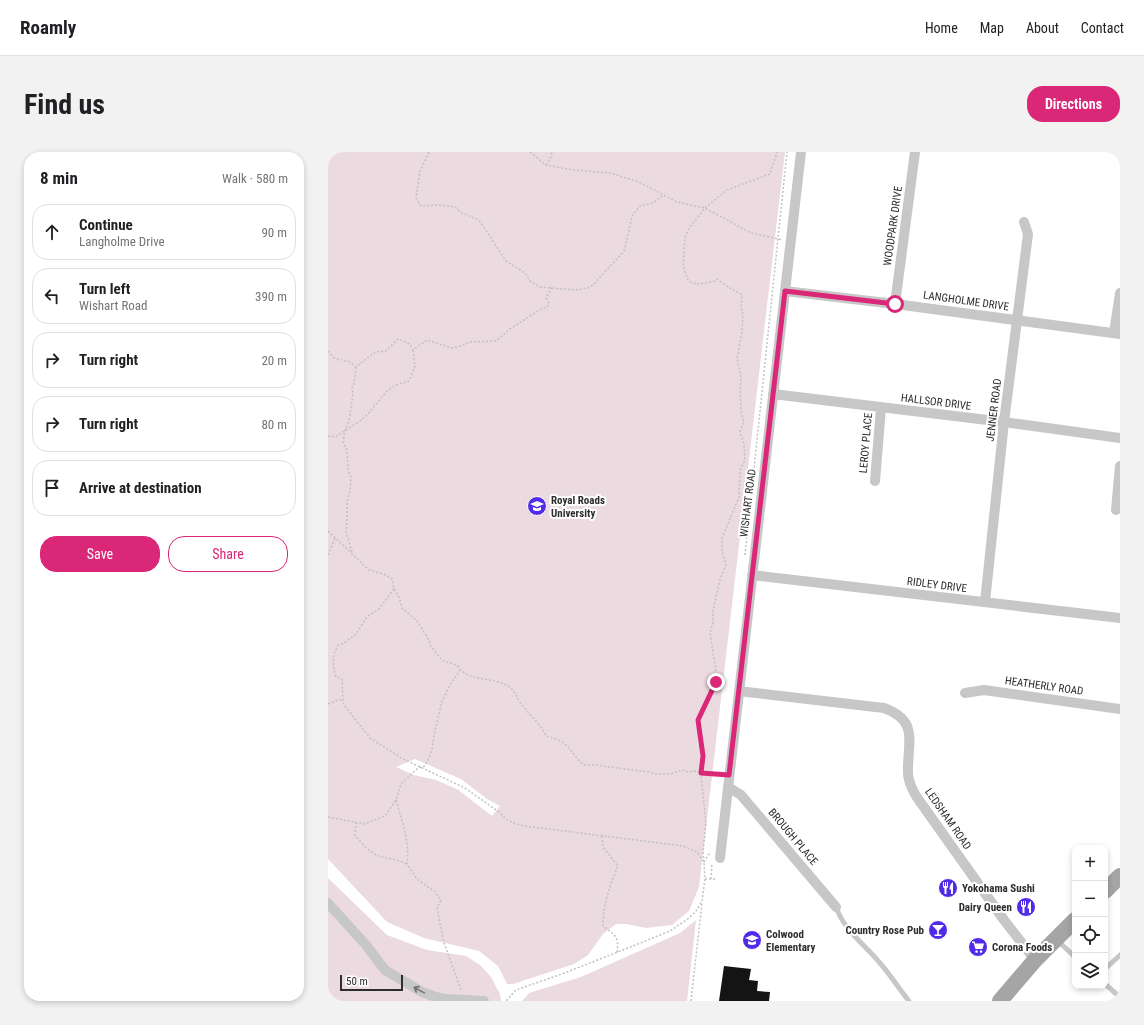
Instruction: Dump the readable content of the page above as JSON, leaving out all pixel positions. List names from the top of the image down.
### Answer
{
  "streets": {
    "street": [
      "WOODPARK DRIVE",
      "LANGHOLME DRIVE",
      "HALLSOR DRIVE",
      "JENNER ROAD",
      "LEROY PLACE",
      "WISHART ROAD",
      "RIDLEY DRIVE",
      "HEATHERLY ROAD",
      "LEDSHAM ROAD",
      "BROUGH PLACE"
    ]
  },
  "crossings": [
    ["WOODPARK DRIVE", "LANGHOLME DRIVE"],
    ["LANGHOLME DRIVE", "JENNER ROAD"],
    ["LANGHOLME DRIVE", "WISHART ROAD"],
    ["HALLSOR DRIVE", "JENNER ROAD"],
    ["HALLSOR DRIVE", "LEROY PLACE"],
    ["HALLSOR DRIVE", "WISHART ROAD"],
    ["JENNER ROAD", "RIDLEY DRIVE"],
    ["WISHART ROAD", "RIDLEY DRIVE"],
    ["WISHART ROAD", "LEDSHAM ROAD"],
    ["WISHART ROAD", "BROUGH PLACE"]
  ],
  "places": {
    "school or university": ["Royal Roads University", "Colwood Elementary"],
    "restaurant": ["Yokohama Sushi", "Dairy Queen"],
    "bar": ["Country Rose Pub"],
    "supermarket": ["Corona Foods"]
  },
  "scale_bar": "50 m",
  "page": {
    "header": "Roamly",
    "nav": [
      "Home",
      "Map",
      "About",
      "Contact"
    ],
    "buttons": [
      "Directions",
      ["Save", "Share"]
    ],
    "title": "Find us",
    "heading": ["8 min", "Walk · 580 m"],
    "list": [
      ["Continue", "Langholme Drive", "90 m"],
      ["Turn left", "Wishart Road", "390 m"],
      ["Turn right", "20 m"],
      ["Turn right", "80 m"],
      "Arrive at destination"
    ],
    "map_buttons": ["+", "−"],
    "scale": "50 m"
  }
}
